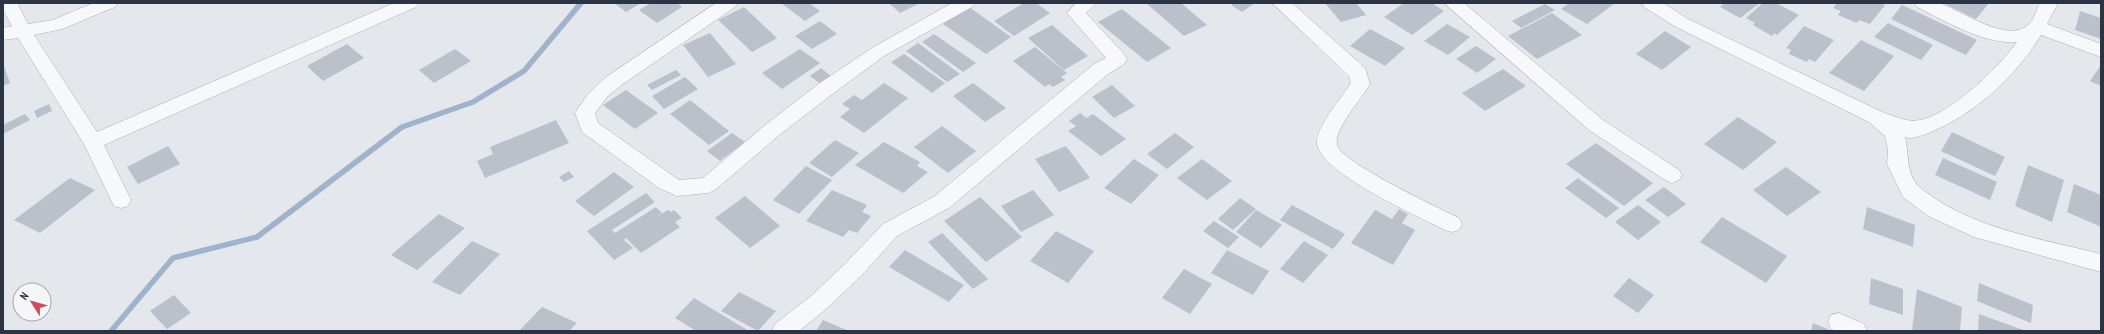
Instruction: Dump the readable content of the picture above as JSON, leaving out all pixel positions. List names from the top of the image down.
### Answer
{
  "north": "top left"
}
